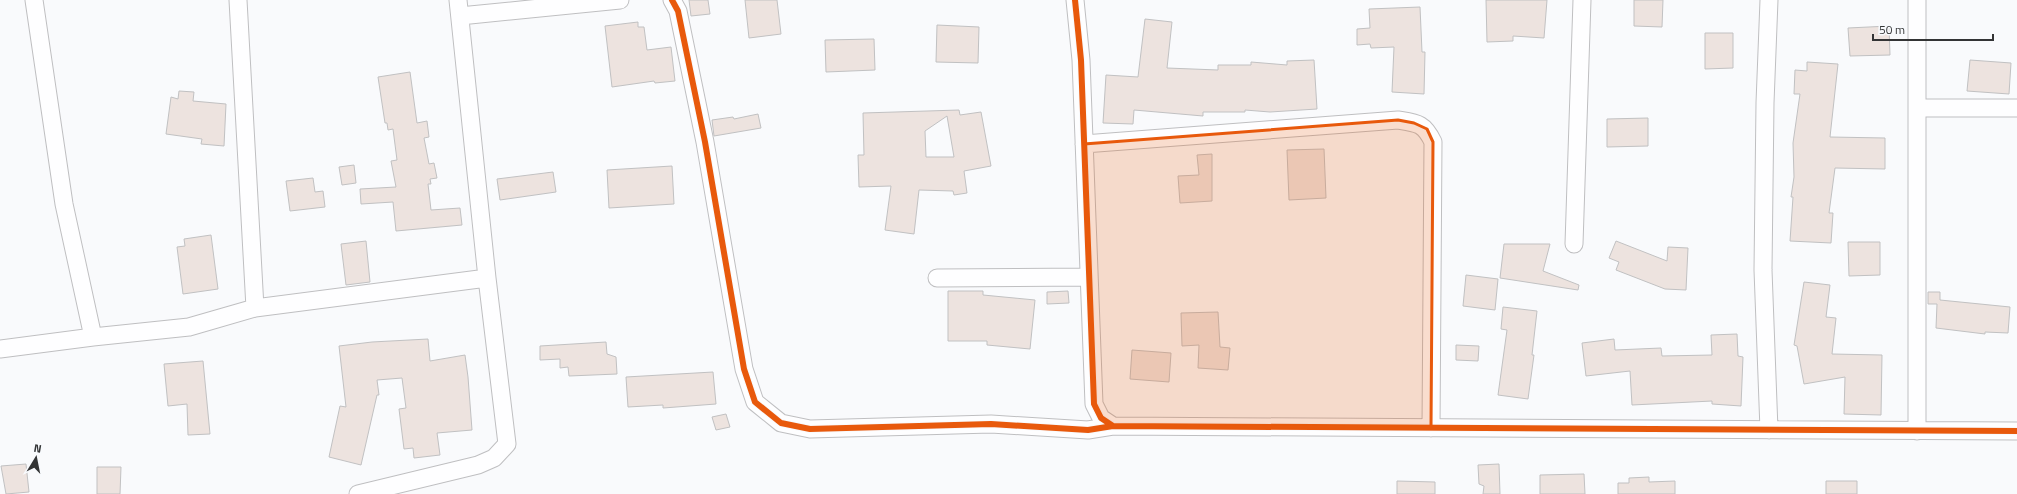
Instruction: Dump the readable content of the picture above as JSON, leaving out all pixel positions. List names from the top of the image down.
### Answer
{
  "scale_bar": "50 m",
  "north": "top"
}
